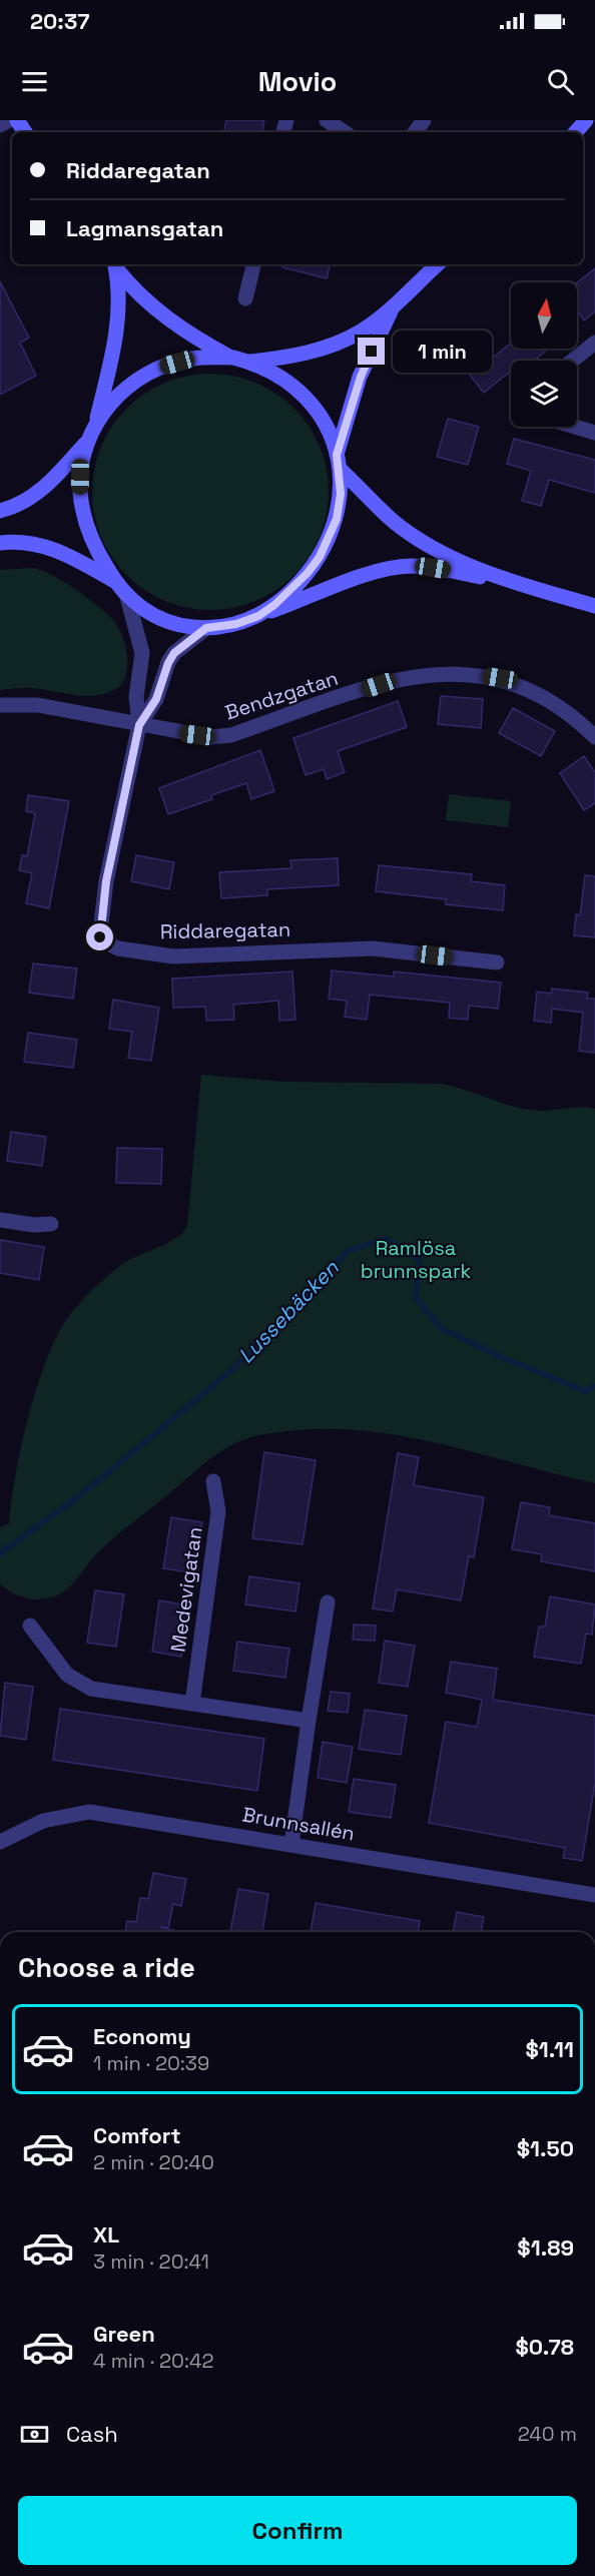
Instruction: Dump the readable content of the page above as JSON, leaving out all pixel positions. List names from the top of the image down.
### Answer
{
  "streets": {
    "street": [
      "Bendzgatan",
      "Riddaregatan",
      "Medevigatan",
      "Brunnsallén"
    ]
  },
  "crossings": [
    ["Bendzgatan", "Riddaregatan"]
  ],
  "water": ["Lussebäcken"],
  "parks": ["Ramlösa brunnspark"],
  "north": "top",
  "page": {
    "status": "20:37",
    "header": "Movio",
    "banner": ["Riddaregatan", "Lagmansgatan"],
    "bubble": "1 min",
    "heading": "Choose a ride",
    "list": [
      {
        "name": "Economy",
        "note": "1 min · 20:39",
        "value": "$1.11"
      },
      {
        "name": "Comfort",
        "note": "2 min · 20:40",
        "value": "$1.50"
      },
      {
        "name": "XL",
        "note": "3 min · 20:41",
        "value": "$1.89"
      },
      {
        "name": "Green",
        "note": "4 min · 20:42",
        "value": "$0.78"
      }
    ],
    "pay": ["Cash", "240 m"],
    "buttons": "Confirm"
  }
}
